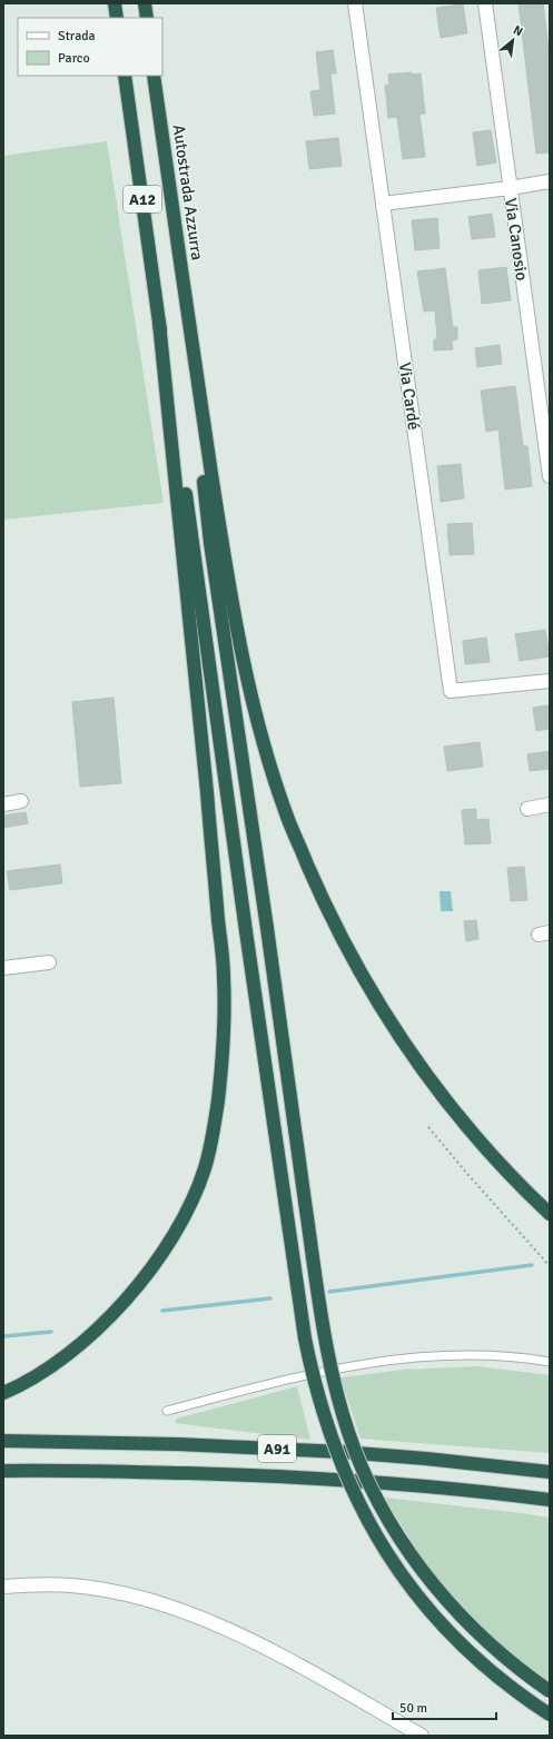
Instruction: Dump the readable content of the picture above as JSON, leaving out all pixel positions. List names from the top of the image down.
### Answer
{
  "streets": {
    "highway": ["Autostrada Azzurra", "A12", "A91"],
    "street": ["Via Canosio", "Via Cardé"]
  },
  "legend": ["Strada", "Parco"],
  "scale_bar": "50 m",
  "north": "top right"
}
